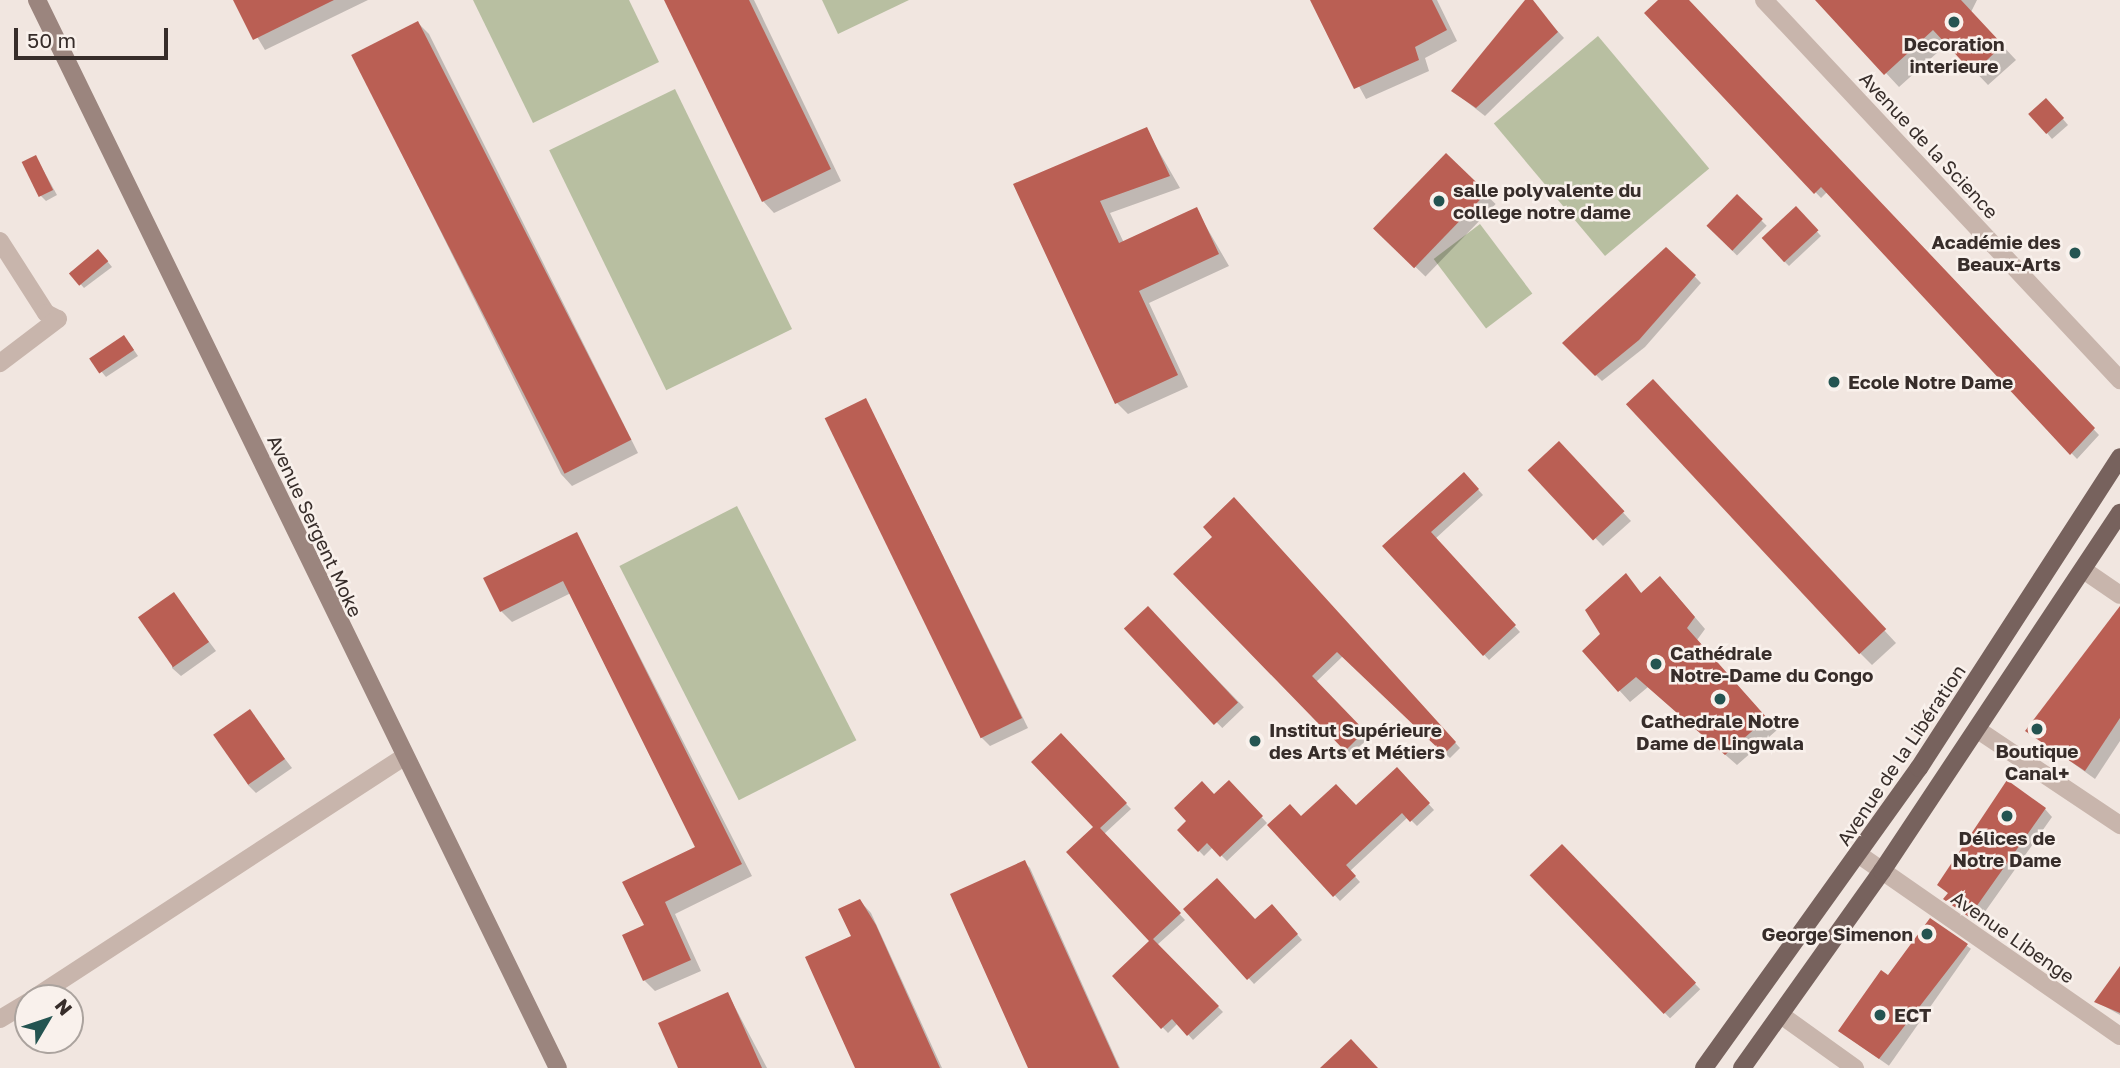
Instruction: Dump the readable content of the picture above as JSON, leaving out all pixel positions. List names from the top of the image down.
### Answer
{
  "streets": {
    "main road": ["Avenue Sergent Moke", "Avenue de la Libération"],
    "street": ["Avenue de la Science", "Avenue Libenge"]
  },
  "crossings": [
    ["Avenue de la Libération", "Avenue Libenge"]
  ],
  "places": [
    "Decoration interieure",
    "salle polyvalente du college notre dame",
    "Académie des Beaux-Arts",
    "Ecole Notre Dame",
    "Cathédrale Notre-Dame du Congo",
    "Cathedrale Notre Dame de Lingwala",
    "Boutique Canal+",
    "Institut Supérieure des Arts et Métiers",
    "Délices de Notre Dame",
    "George Simenon",
    "ECT"
  ],
  "scale_bar": "50 m",
  "north": "top right"
}
